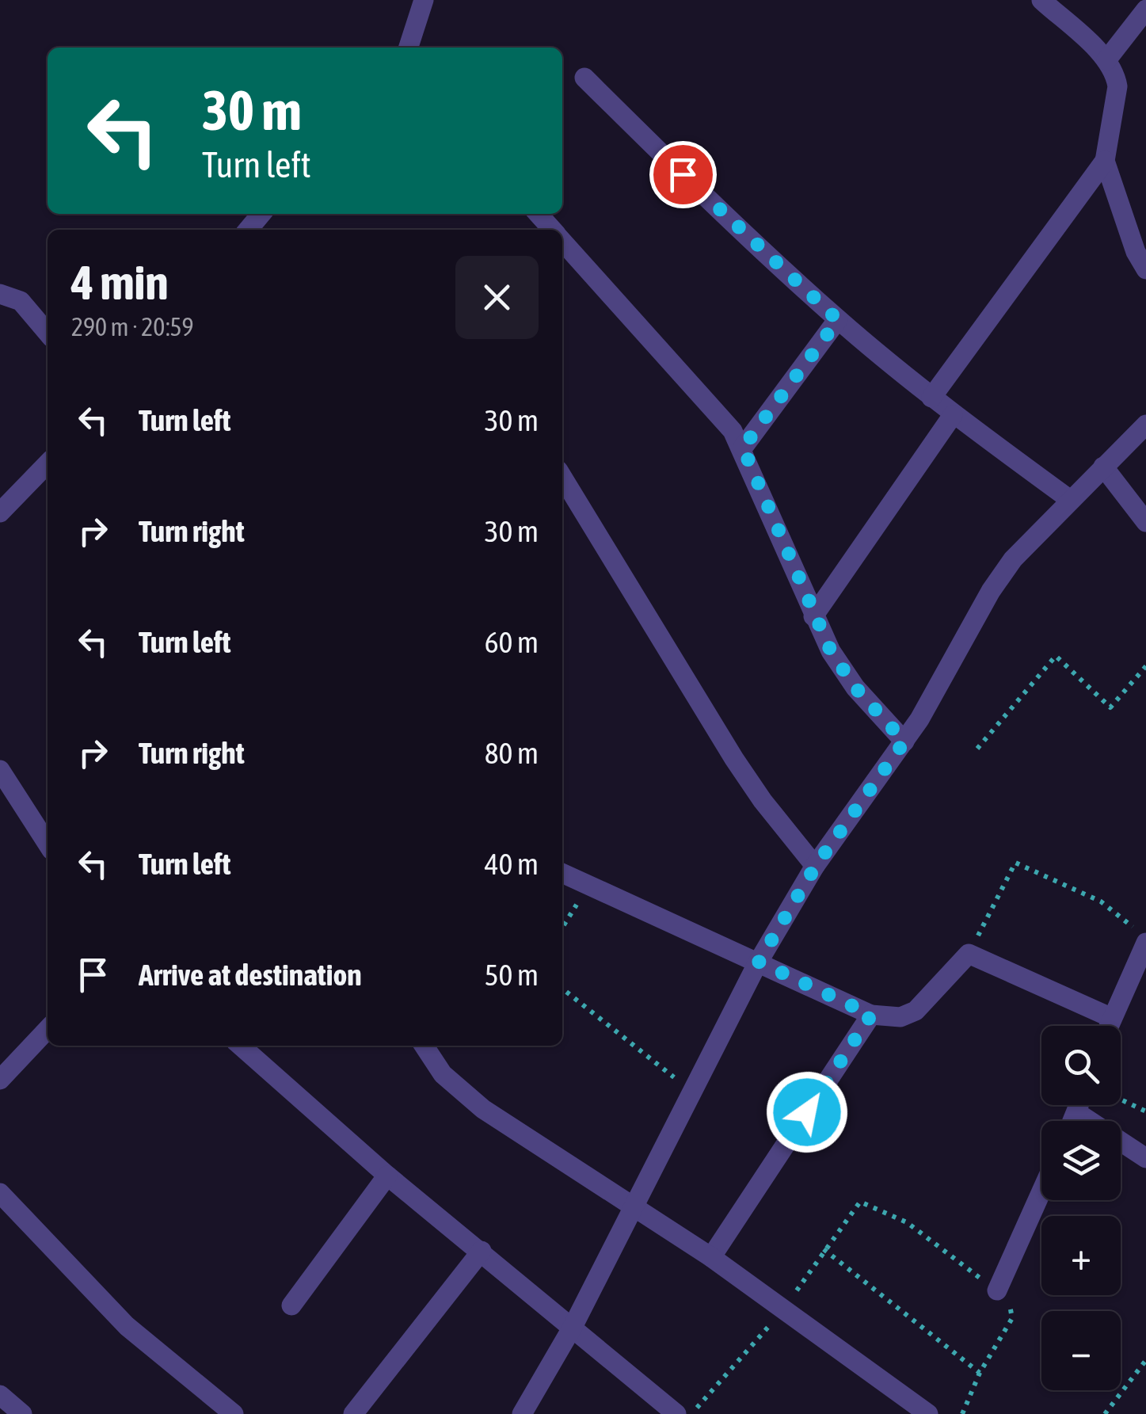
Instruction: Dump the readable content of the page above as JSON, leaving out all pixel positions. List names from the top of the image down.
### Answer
{
  "page": {
    "turn": ["30 m", "Turn left"],
    "heading": ["4 min", "290 m · 20:59"],
    "list": [
      {
        "name": "Turn left",
        "value": "30 m"
      },
      {
        "name": "Turn right",
        "value": "30 m"
      },
      {
        "name": "Turn left",
        "value": "60 m"
      },
      {
        "name": "Turn right",
        "value": "80 m"
      },
      {
        "name": "Turn left",
        "value": "40 m"
      },
      {
        "name": "Arrive at destination",
        "value": "50 m"
      }
    ],
    "map_buttons": ["+", "−"]
  }
}
